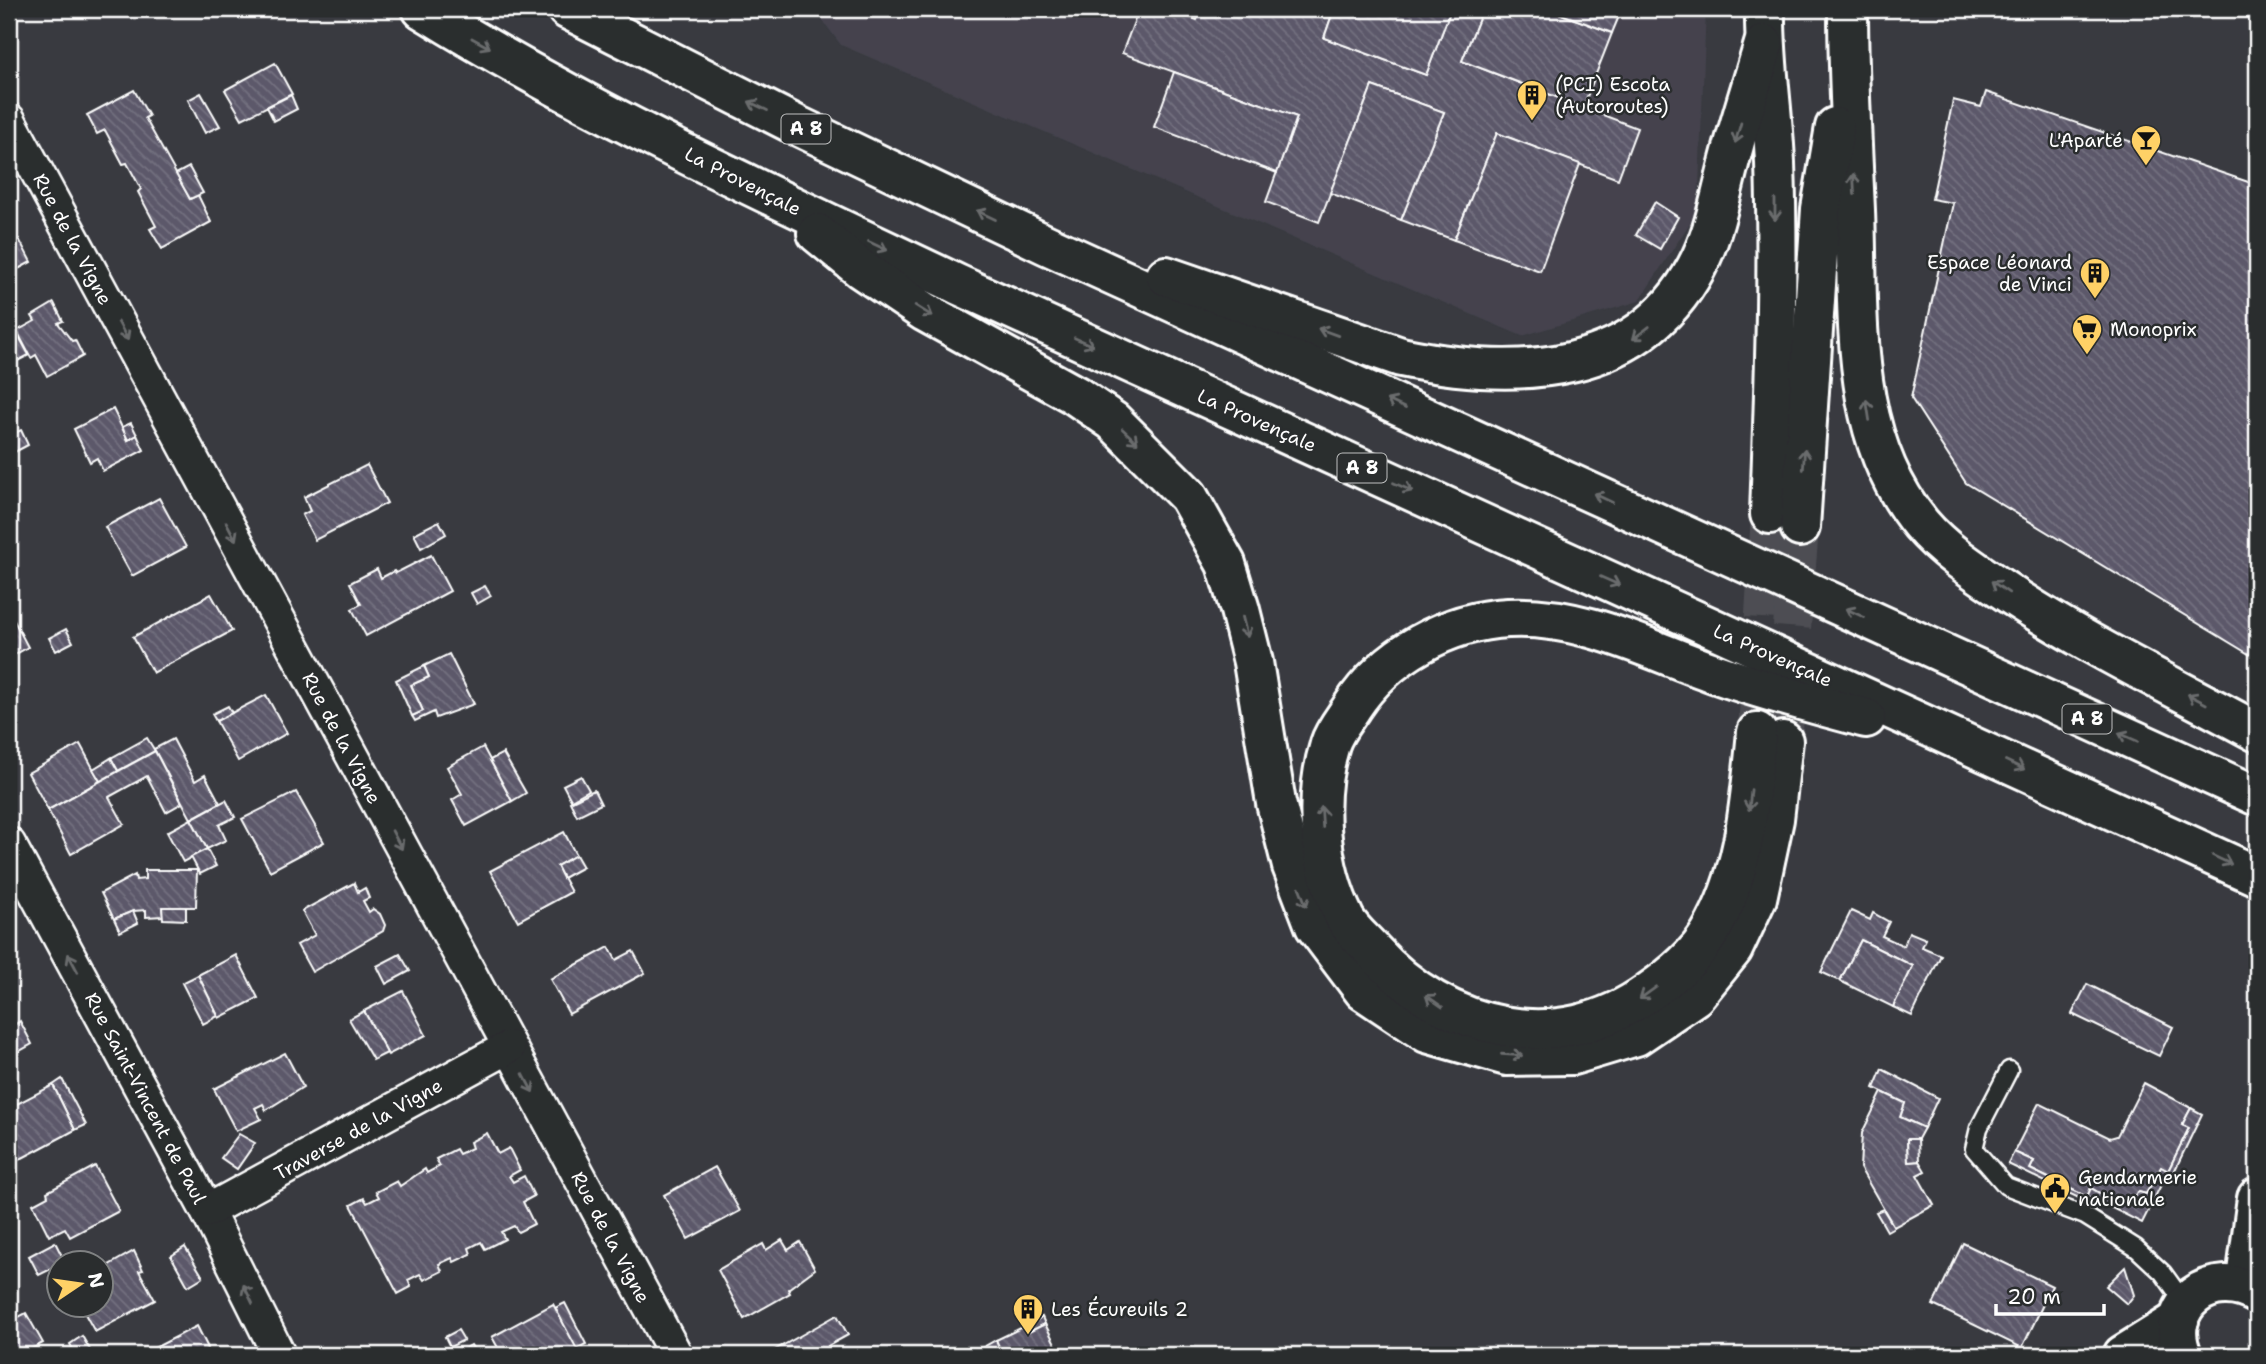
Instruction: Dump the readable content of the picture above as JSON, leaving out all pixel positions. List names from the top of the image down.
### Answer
{
  "streets": {
    "main road": ["A 8", "La Provençale"],
    "street": ["Rue de la Vigne", "Rue Saint-Vincent de Paul", "Traverse de la Vigne"]
  },
  "crossings": [
    ["Rue de la Vigne", "Traverse de la Vigne"],
    ["Rue Saint-Vincent de Paul", "Traverse de la Vigne"]
  ],
  "one_way": ["Rue de la Vigne", "Rue Saint-Vincent de Paul"],
  "places": {
    "building": ["(PCI) Escota (Autoroutes)", "Espace Léonard de Vinci", "Les Écureuils 2"],
    "bar": ["L'Aparté"],
    "supermarket": ["Monoprix"],
    "public building": ["Gendarmerie nationale"]
  },
  "scale_bar": "20 m",
  "north": "right"
}
